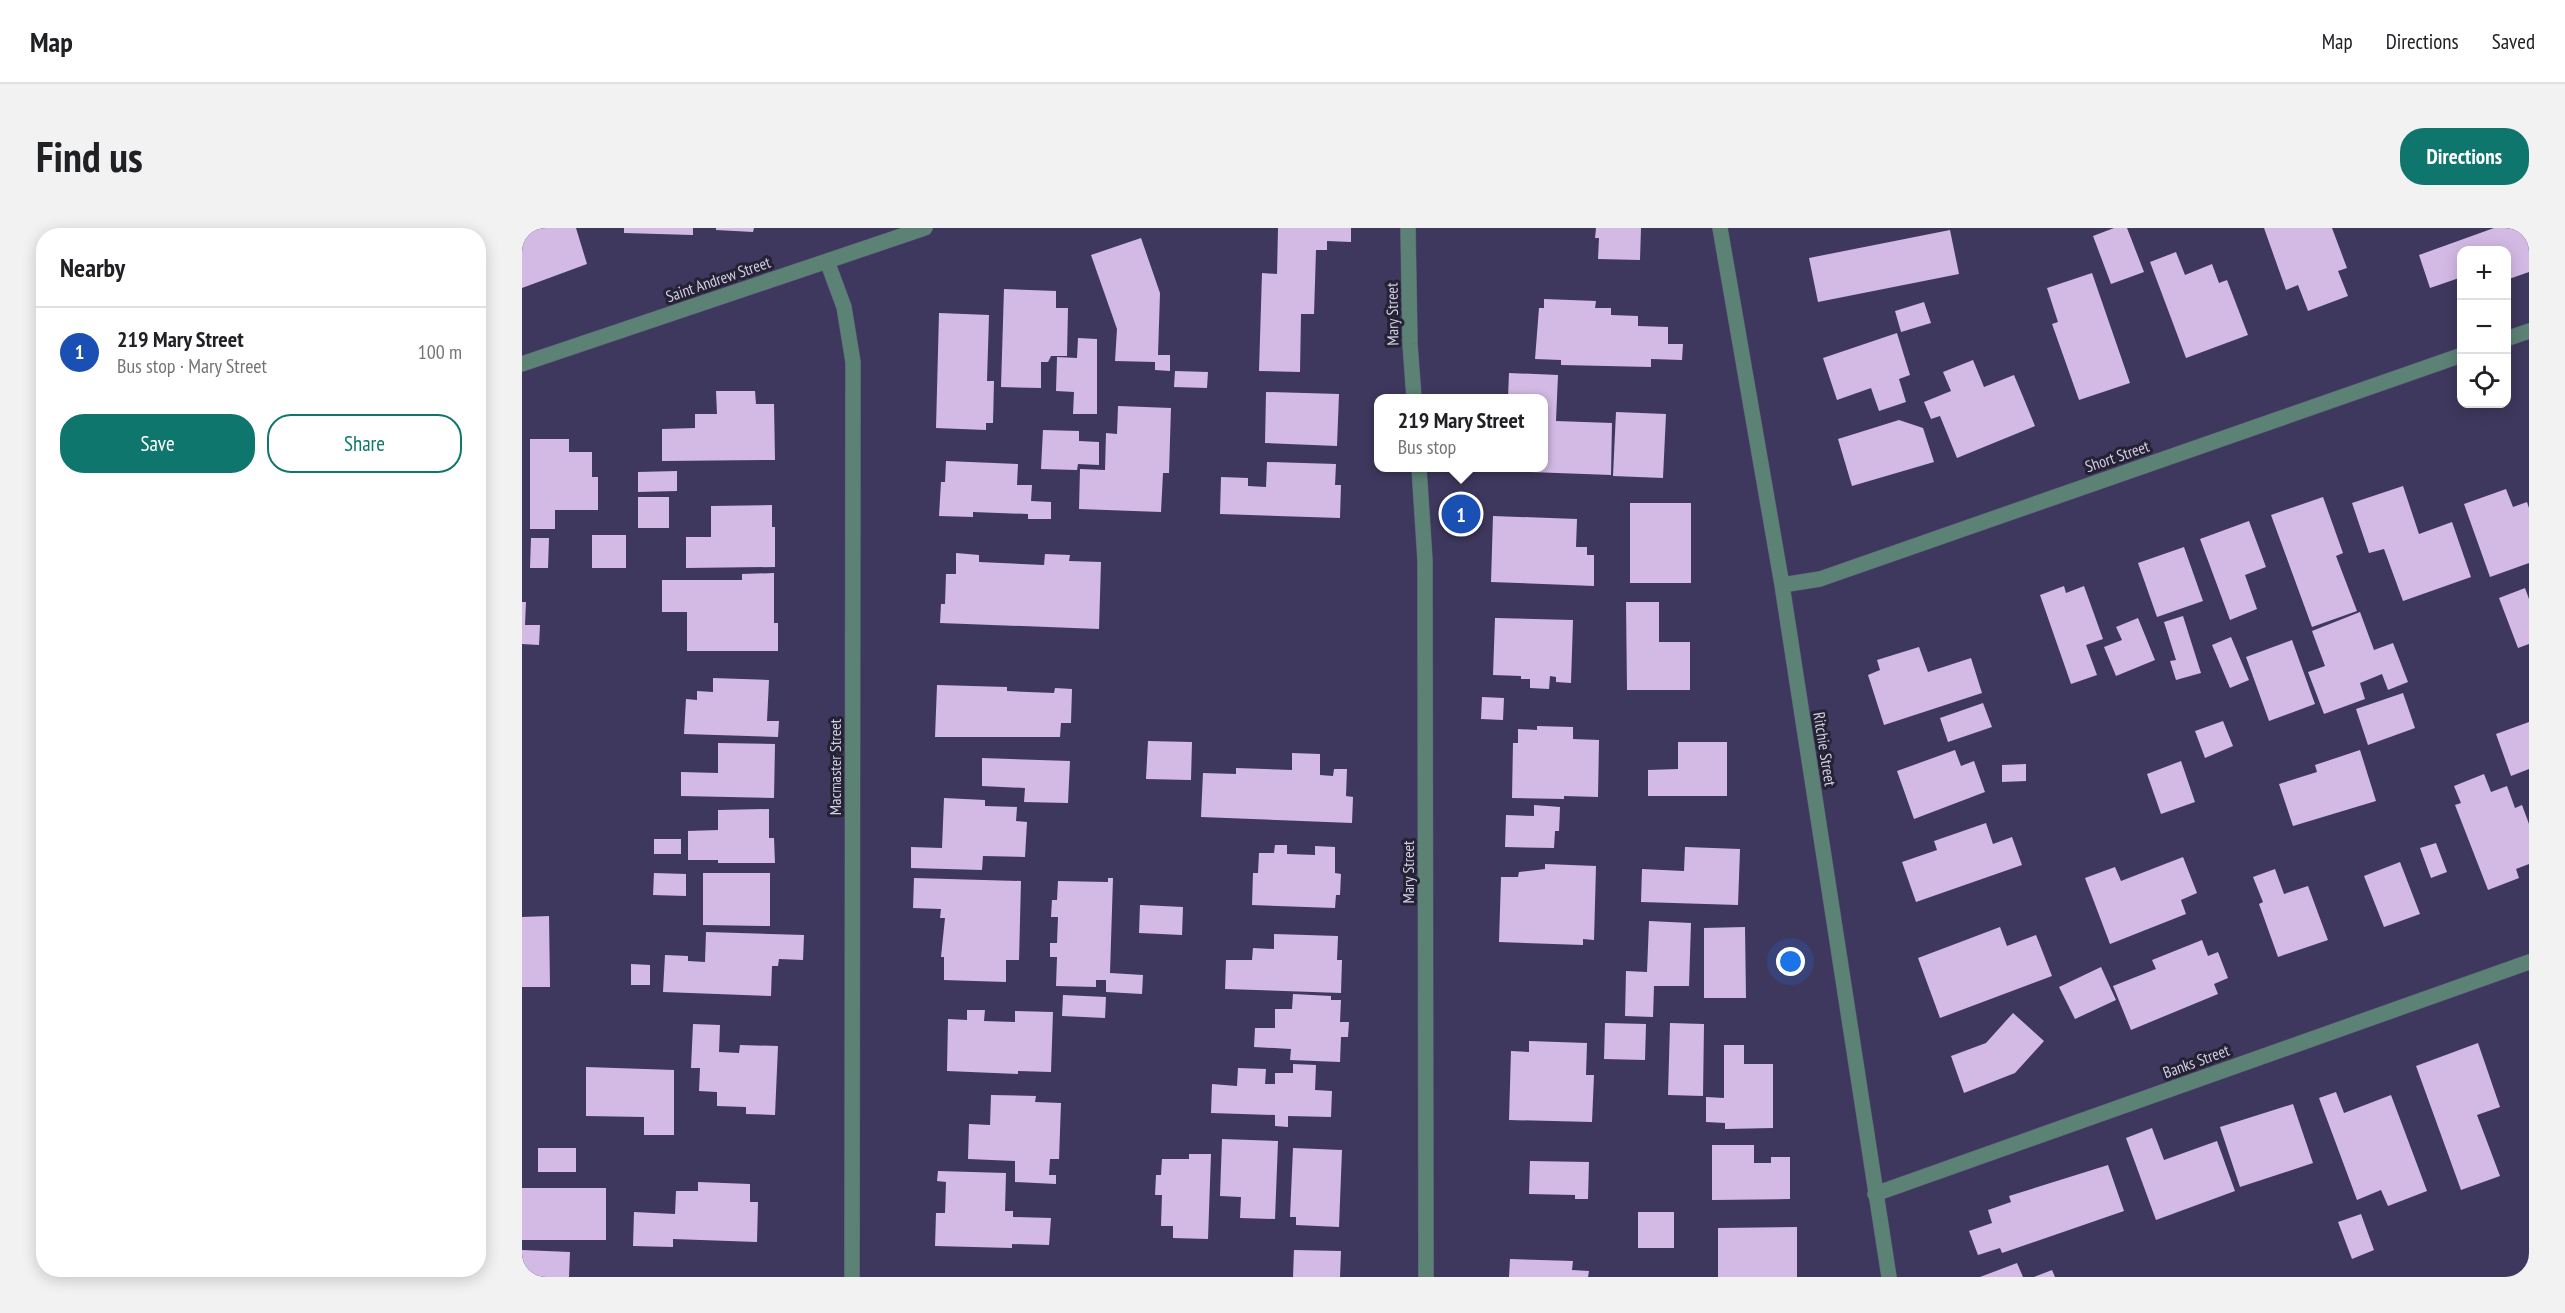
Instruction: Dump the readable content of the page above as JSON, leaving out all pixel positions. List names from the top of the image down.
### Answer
{
  "streets": {
    "street": [
      "Saint Andrew Street",
      "Mary Street",
      "Short Street",
      "Ritchie Street",
      "Macmaster Street",
      "Banks Street"
    ]
  },
  "crossings": [
    ["Saint Andrew Street", "Macmaster Street"],
    ["Short Street", "Ritchie Street"],
    ["Ritchie Street", "Banks Street"]
  ],
  "page": {
    "header": "Map",
    "nav": ["Map", "Directions", "Saved"],
    "buttons": [
      "Directions",
      ["Save", "Share"]
    ],
    "title": "Find us",
    "heading": "Nearby",
    "map_buttons": ["+", "−"],
    "list": [
      {
        "mark": "1",
        "name": "219 Mary Street",
        "note": "Bus stop · Mary Street",
        "value": "100 m"
      }
    ],
    "popup": ["219 Mary Street", "Bus stop"],
    "pins": "1"
  }
}
